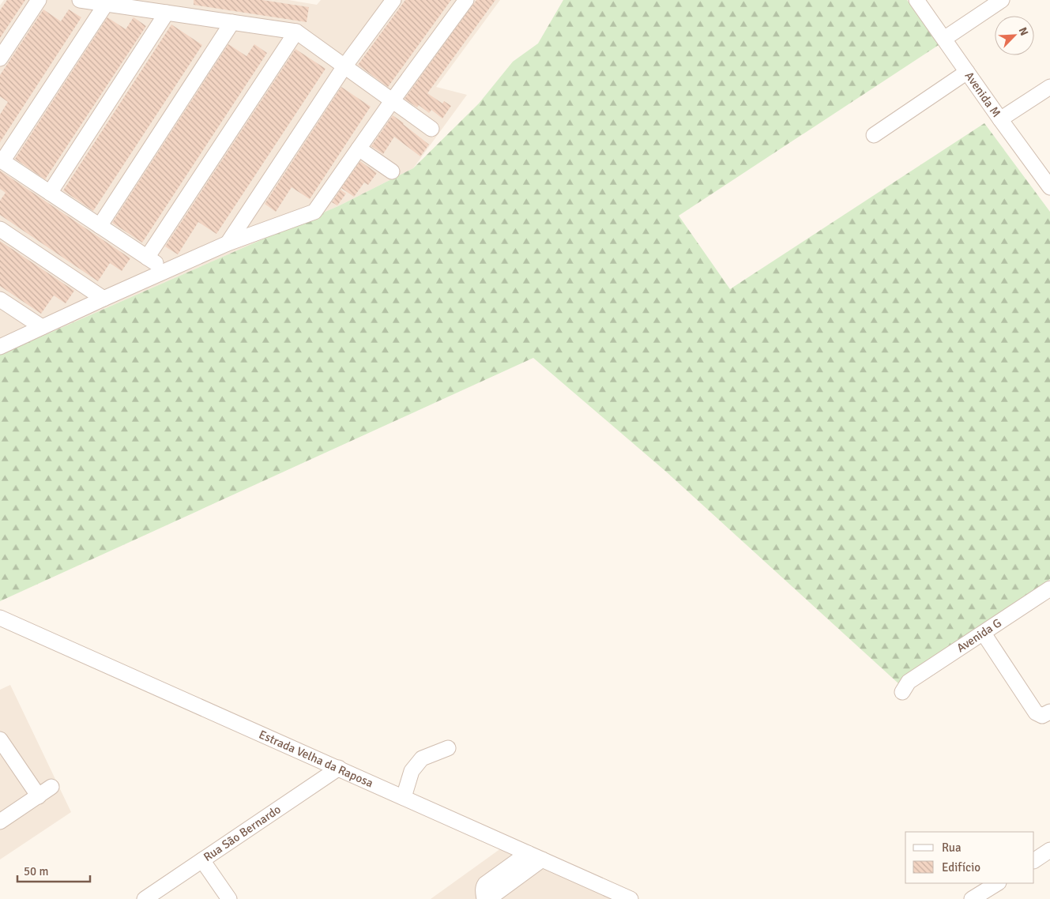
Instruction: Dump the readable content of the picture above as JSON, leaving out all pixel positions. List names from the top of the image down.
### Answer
{
  "streets": {
    "street": [
      "Avenida M",
      "Avenida G",
      "Estrada Velha da Raposa",
      "Rua São Bernardo"
    ]
  },
  "crossings": [
    ["Estrada Velha da Raposa", "Rua São Bernardo"]
  ],
  "legend": ["Rua", "Edifício"],
  "scale_bar": "50 m",
  "north": "top right"
}
